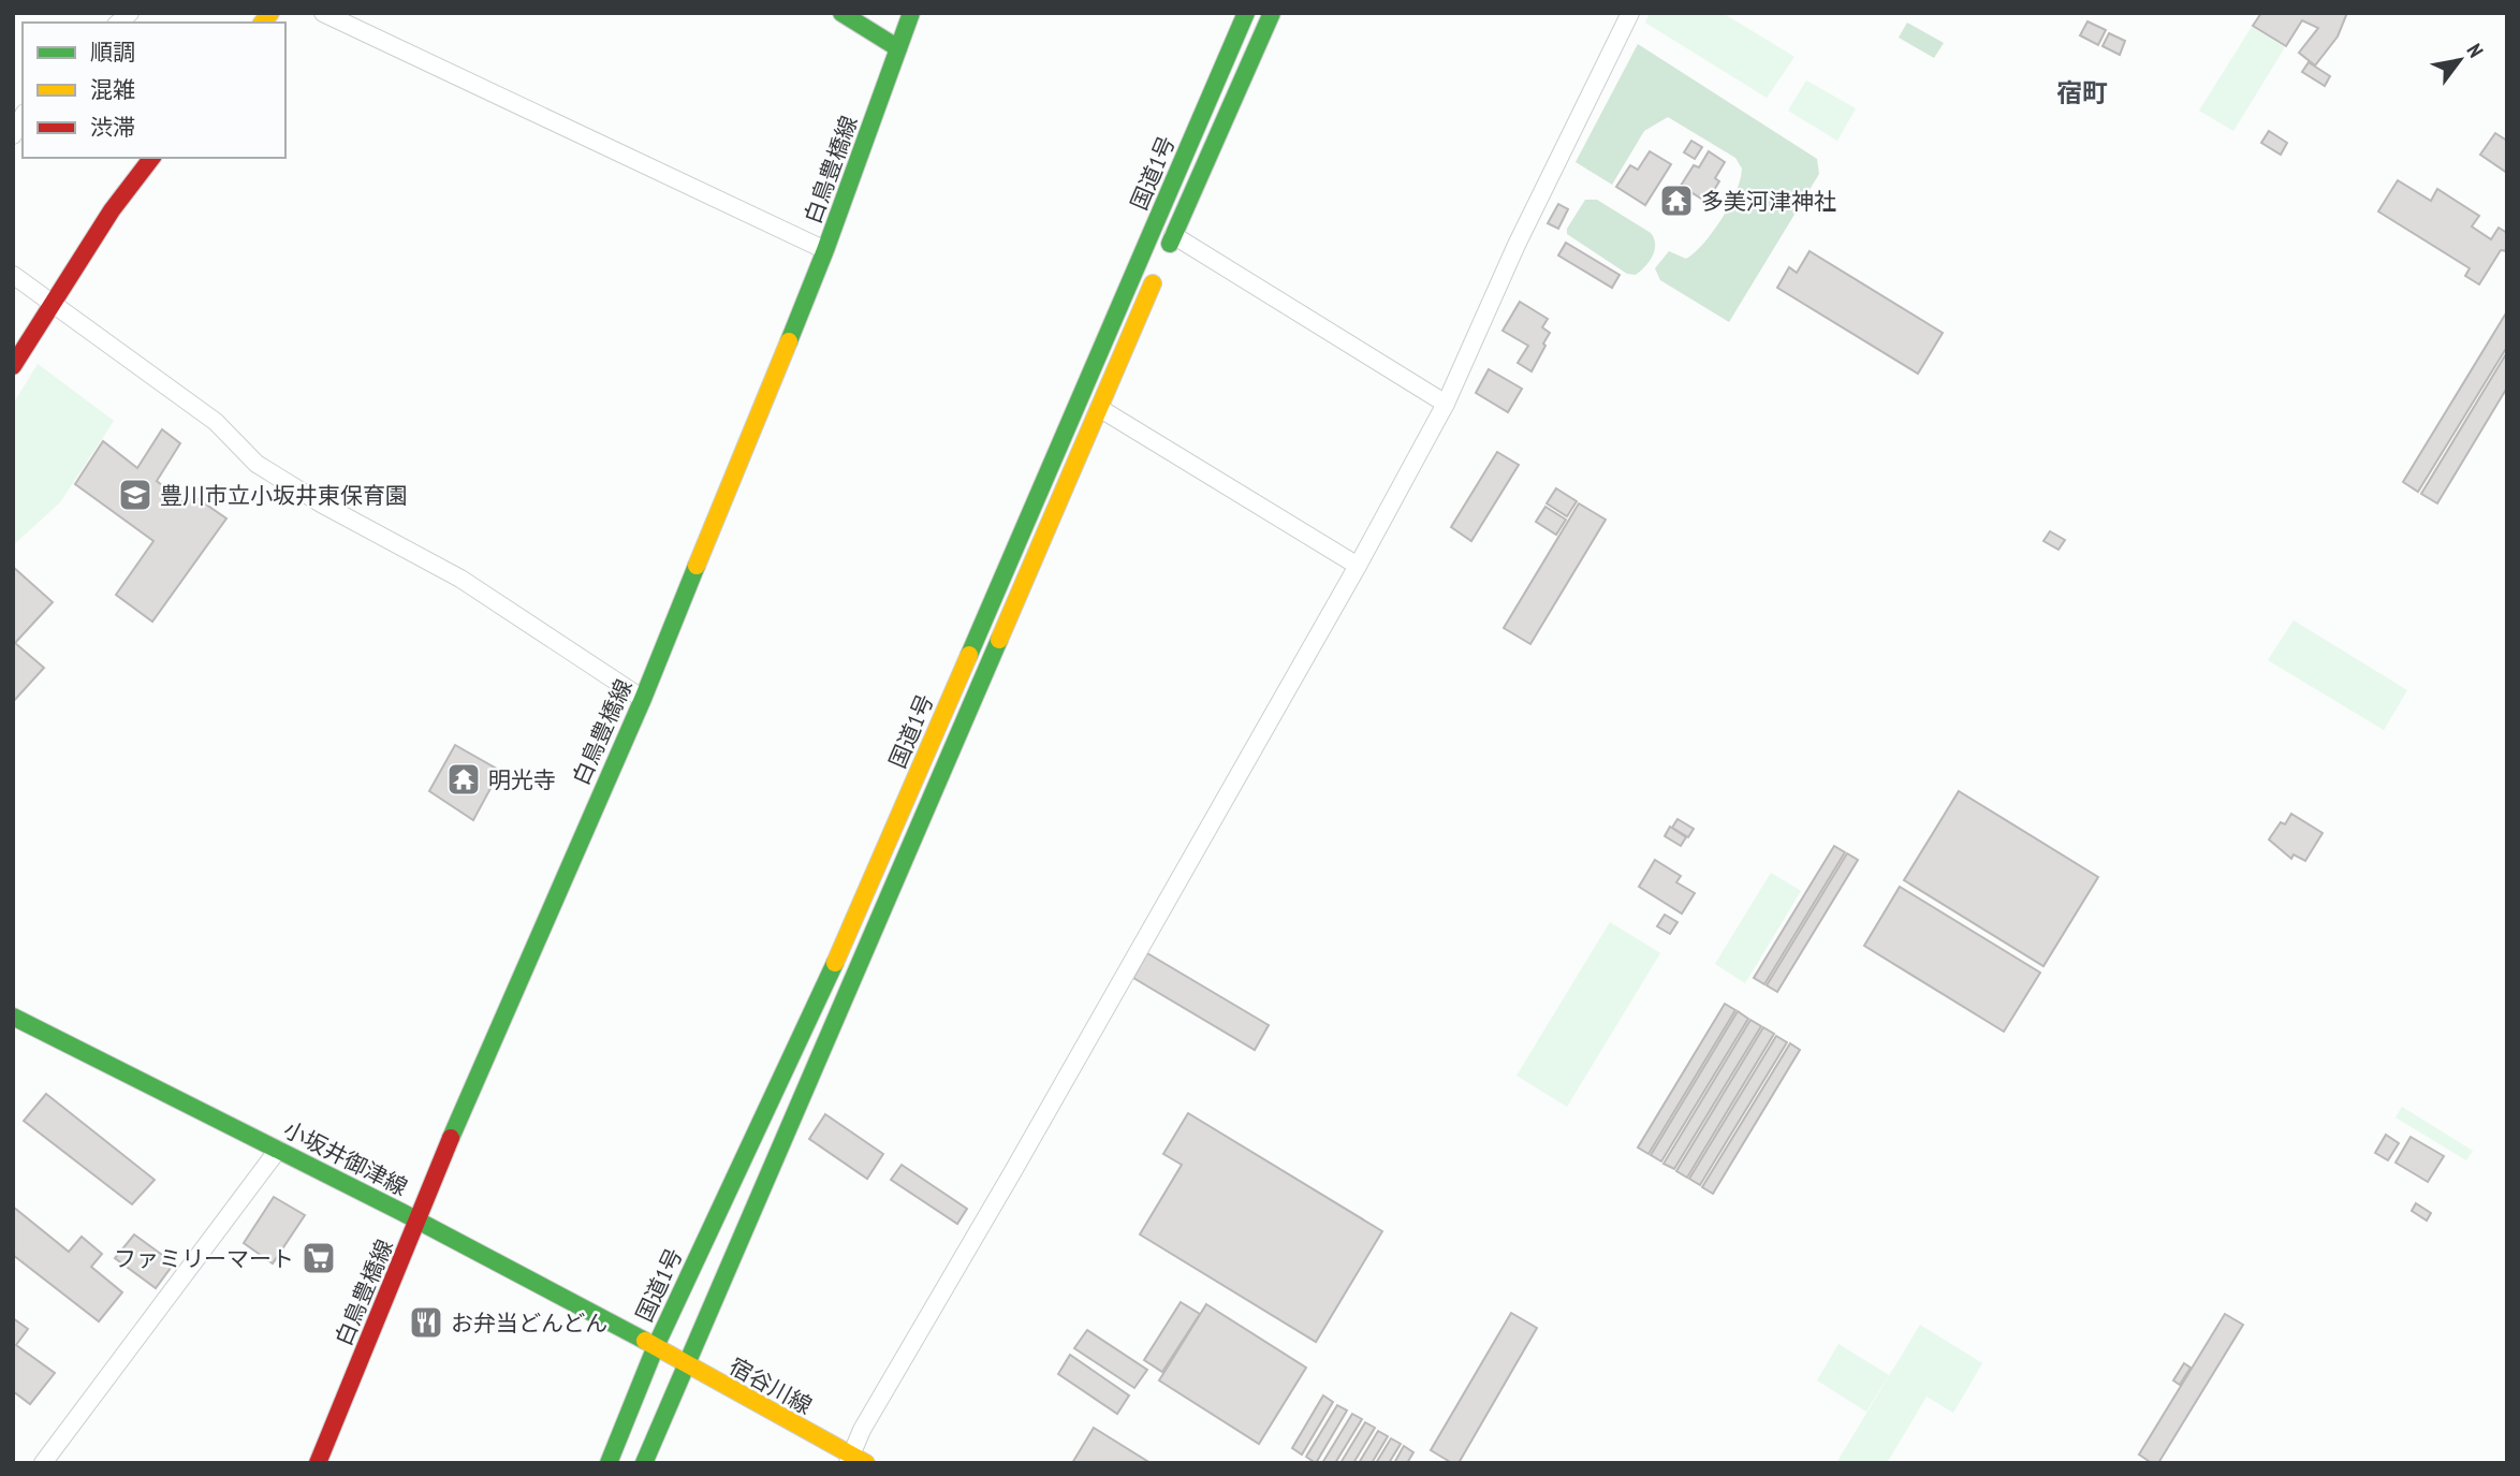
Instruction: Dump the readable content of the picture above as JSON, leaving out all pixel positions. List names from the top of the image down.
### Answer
{
  "streets": {
    "main road": [
      "白鳥豊橋線",
      "国道1号",
      "小坂井御津線",
      "宿谷川線"
    ]
  },
  "crossings": [
    ["白鳥豊橋線", "小坂井御津線"],
    ["国道1号", "小坂井御津線"],
    ["国道1号", "宿谷川線"],
    ["小坂井御津線", "宿谷川線"]
  ],
  "districts": ["宿町"],
  "places": {
    "temple": ["多美河津神社", "明光寺"],
    "school or university": ["豊川市立小坂井東保育園"],
    "supermarket": ["ファミリーマート"],
    "restaurant": ["お弁当どんどん"]
  },
  "legend": ["順調", "混雑", "渋滞"],
  "north": "top right"
}
